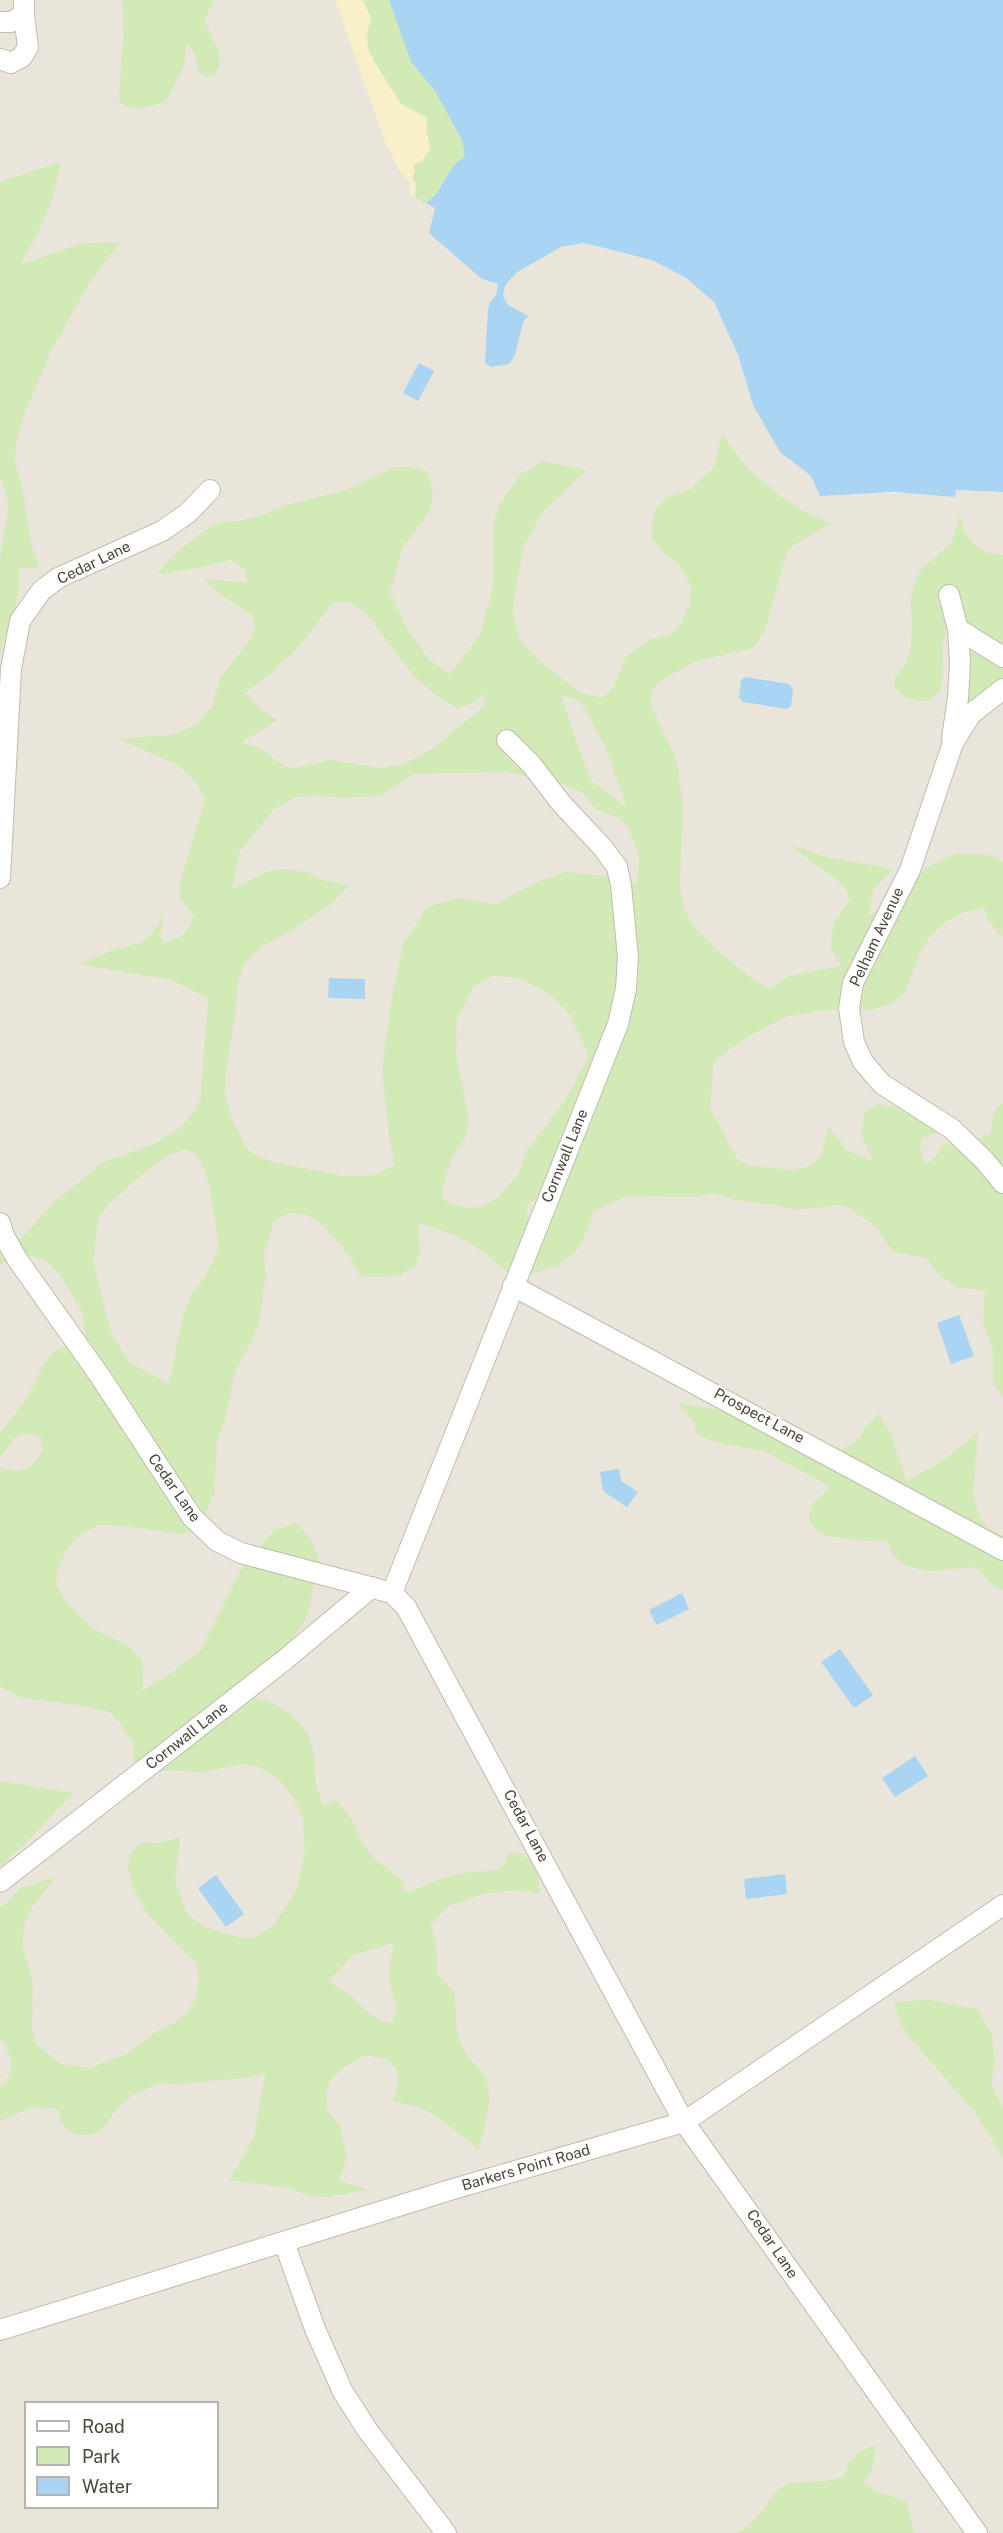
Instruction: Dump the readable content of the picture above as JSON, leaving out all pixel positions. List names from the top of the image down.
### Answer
{
  "streets": {
    "street": [
      "Cedar Lane",
      "Pelham Avenue",
      "Cornwall Lane",
      "Prospect Lane",
      "Barkers Point Road"
    ]
  },
  "crossings": [
    ["Cedar Lane", "Cornwall Lane"],
    ["Cedar Lane", "Barkers Point Road"],
    ["Cornwall Lane", "Prospect Lane"]
  ],
  "legend": ["Road", "Park", "Water"]
}
